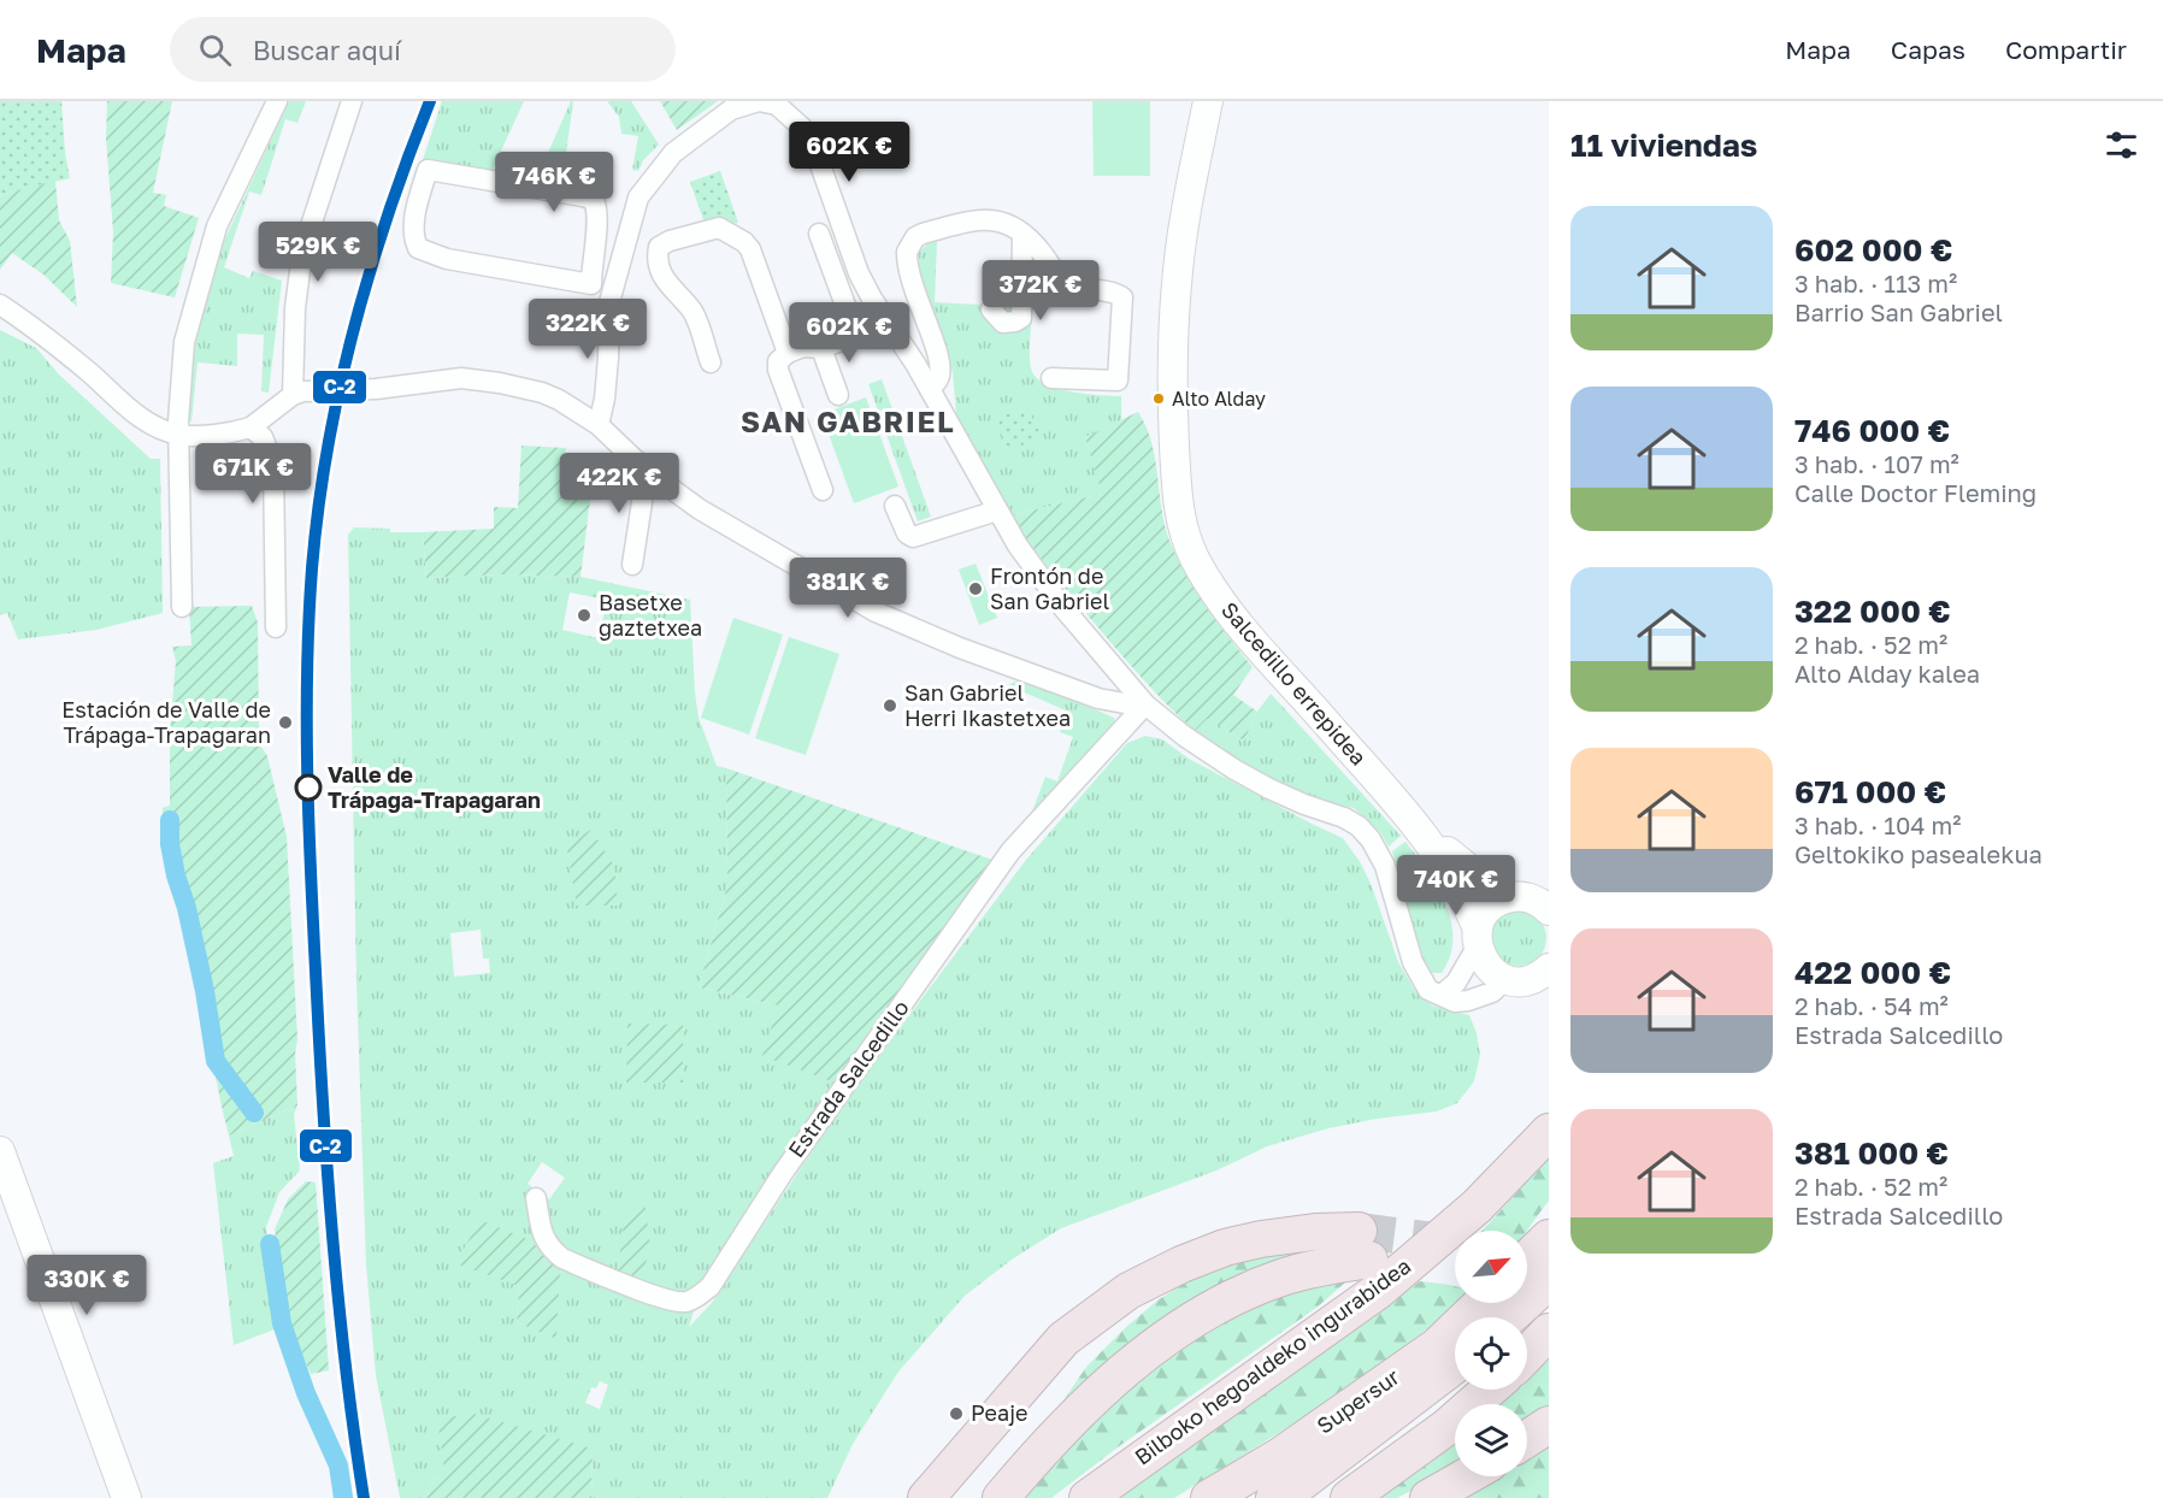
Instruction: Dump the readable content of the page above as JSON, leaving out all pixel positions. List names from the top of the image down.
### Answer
{
  "streets": {
    "highway": ["Bilboko hegoaldeko ingurabidea", "Supersur"],
    "street": ["Salcedillo errepidea", "Estrada Salcedillo"]
  },
  "districts": ["SAN GABRIEL"],
  "places": [
    "Alto Alday",
    "Frontón de San Gabriel",
    "Basetxe gaztetxea",
    "San Gabriel Herri Ikastetxea",
    "Estación de Valle de Trápaga-Trapagaran",
    "Valle de Trápaga-Trapagaran",
    "Peaje"
  ],
  "lines": ["transit line C-2"],
  "north": "top right",
  "page": {
    "header": "Mapa",
    "search": "Buscar aquí",
    "nav": ["Mapa", "Capas", "Compartir"],
    "heading": "11 viviendas",
    "price": [
      "602K €",
      "746K €",
      "529K €",
      "372K €",
      "322K €",
      "602K €",
      "671K €",
      "422K €",
      "381K €",
      "740K €",
      "330K €"
    ],
    "list": [
      {
        "name": "602 000 €",
        "note": "3 hab. · 113 m² · Barrio San Gabriel"
      },
      {
        "name": "746 000 €",
        "note": "3 hab. · 107 m² · Calle Doctor Fleming"
      },
      {
        "name": "322 000 €",
        "note": "2 hab. · 52 m² · Alto Alday kalea"
      },
      {
        "name": "671 000 €",
        "note": "3 hab. · 104 m² · Geltokiko pasealekua"
      },
      {
        "name": "422 000 €",
        "note": "2 hab. · 54 m² · Estrada Salcedillo"
      },
      {
        "name": "381 000 €",
        "note": "2 hab. · 52 m² · Estrada Salcedillo"
      }
    ]
  }
}
